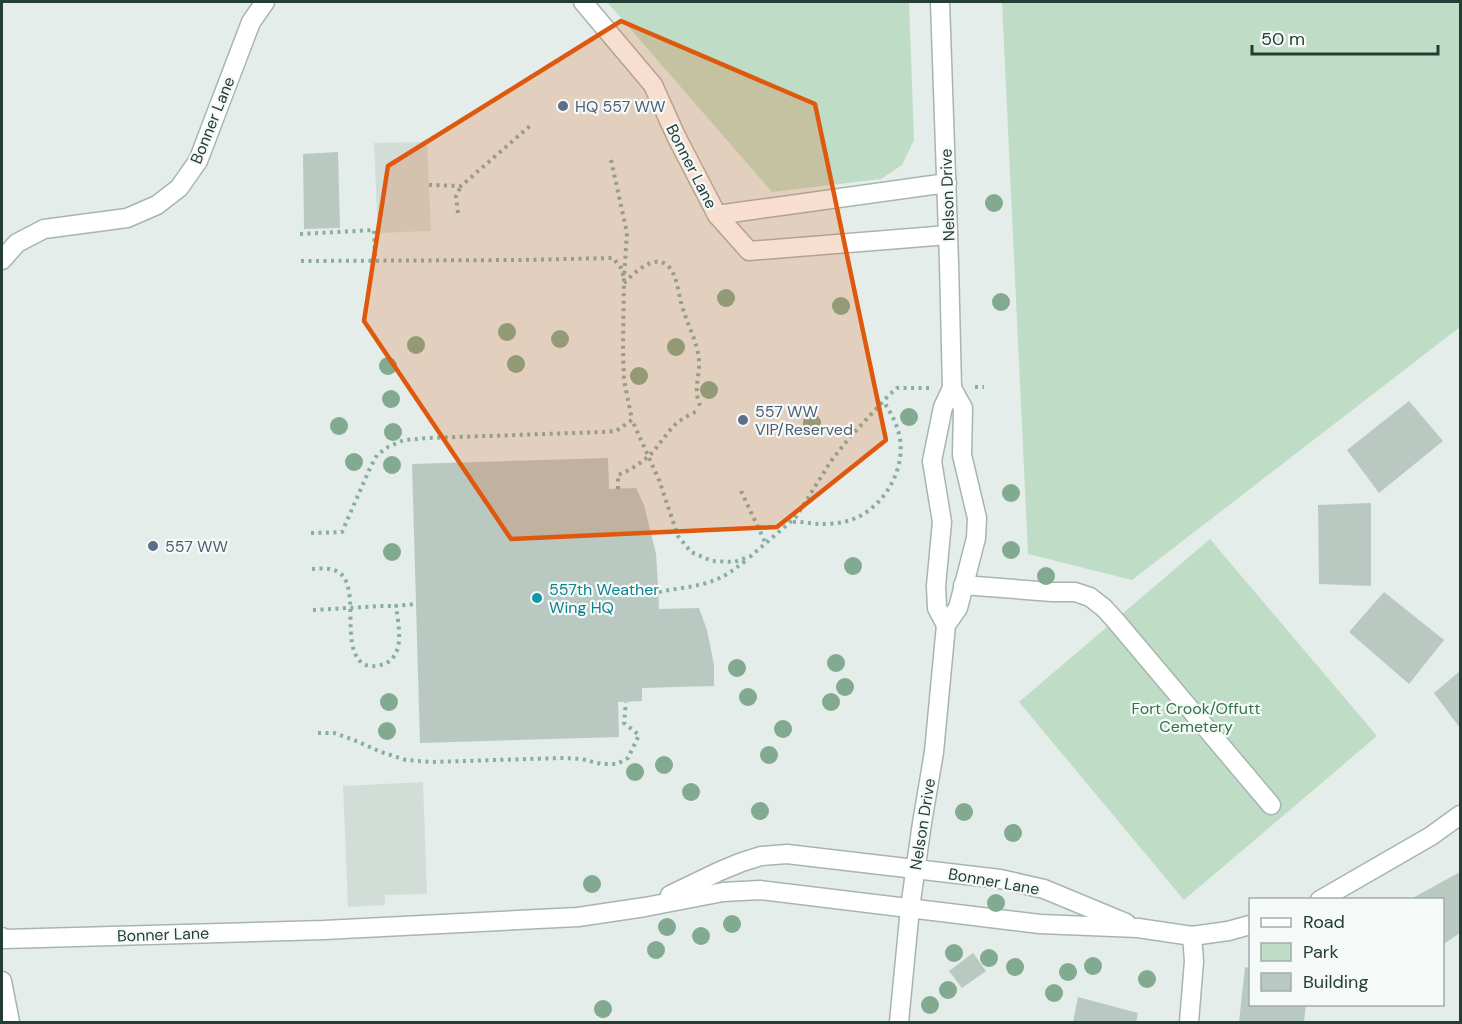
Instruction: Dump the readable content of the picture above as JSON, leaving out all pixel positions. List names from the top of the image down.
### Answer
{
  "streets": {
    "street": ["Bonner Lane", "Nelson Drive"]
  },
  "crossings": [
    ["Bonner Lane", "Nelson Drive"]
  ],
  "parks": ["Fort Crook/Offutt Cemetery"],
  "places": [
    "HQ 557 WW",
    "557 WW VIP/Reserved",
    "557 WW",
    "557th Weather Wing HQ"
  ],
  "legend": ["Road", "Park", "Building"],
  "scale_bar": "50 m"
}
